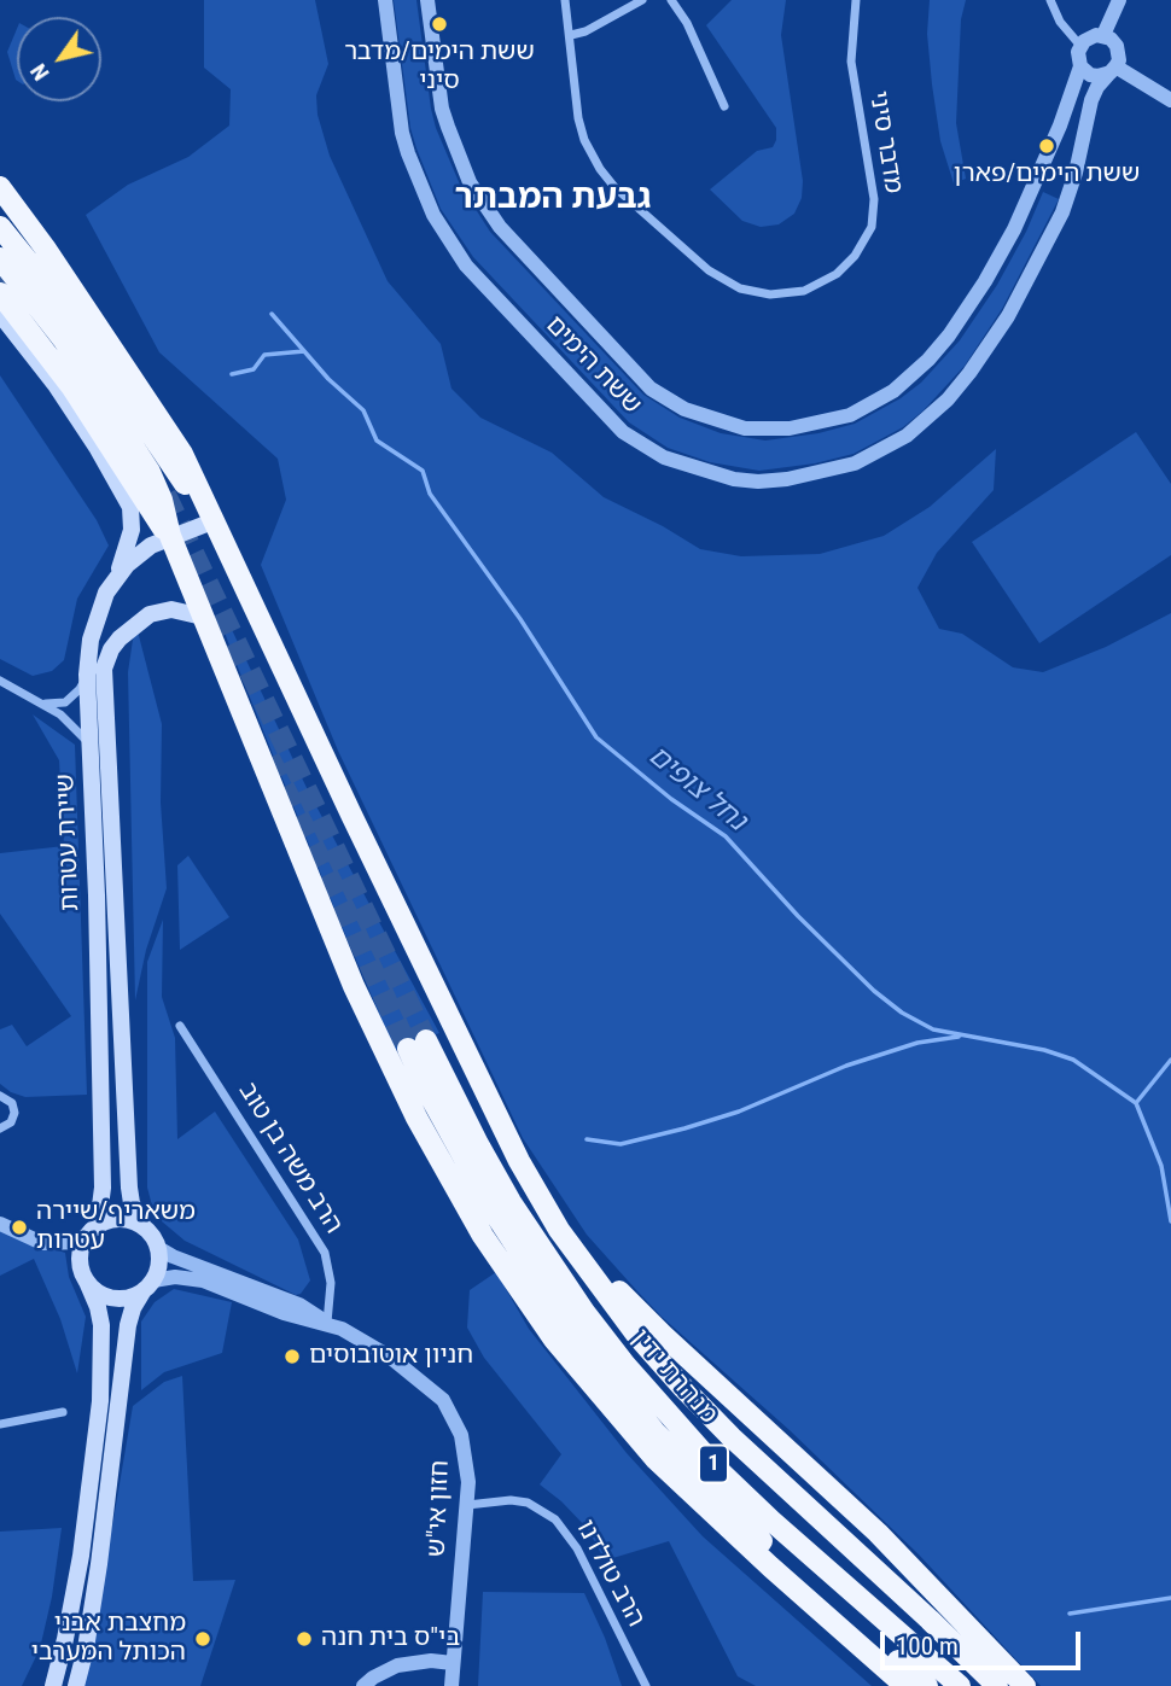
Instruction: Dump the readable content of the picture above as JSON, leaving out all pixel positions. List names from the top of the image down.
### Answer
{
  "streets": {
    "highway": ["מנהרת ידין", "1"],
    "main road": ["שיירת עטרות"],
    "street": [
      "מדבר סיני",
      "ששת הימים",
      "הרב משה בן טוב",
      "חזון אי\"ש",
      "הרב טולדנו"
    ]
  },
  "crossings": [
    ["שיירת עטרות", "חזון אי\"ש"],
    ["הרב משה בן טוב", "חזון אי\"ש"],
    ["חזון אי\"ש", "הרב טולדנו"]
  ],
  "districts": ["גבעת המבתר"],
  "water": ["נחל צופים"],
  "places": [
    "ששת הימים/מדבר סיני",
    "ששת הימים/פארן",
    "משאריף/שיירה עטרות",
    "חניון אוטובוסים",
    "מחצבת אבני הכותל המערבי",
    "בי\"ס בית חנה"
  ],
  "scale_bar": "100 m",
  "north": "bottom left"
}
